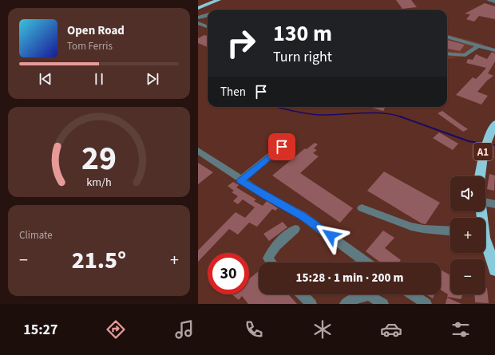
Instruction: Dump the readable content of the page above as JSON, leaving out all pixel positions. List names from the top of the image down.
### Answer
{
  "streets": {
    "highway": ["A1"]
  },
  "page": {
    "turn": ["130 m", "Turn right"],
    "song": ["Open Road", "Tom Ferris"],
    "then": "Then",
    "map_buttons": ["+", "−"],
    "tile": "Climate",
    "heat": ["−", "21.5°", "+"],
    "limit": "30",
    "trip": "15:28 · 1 min · 200 m",
    "tabs": "15:27",
    "gauge": ["29", "km/h"]
  }
}
